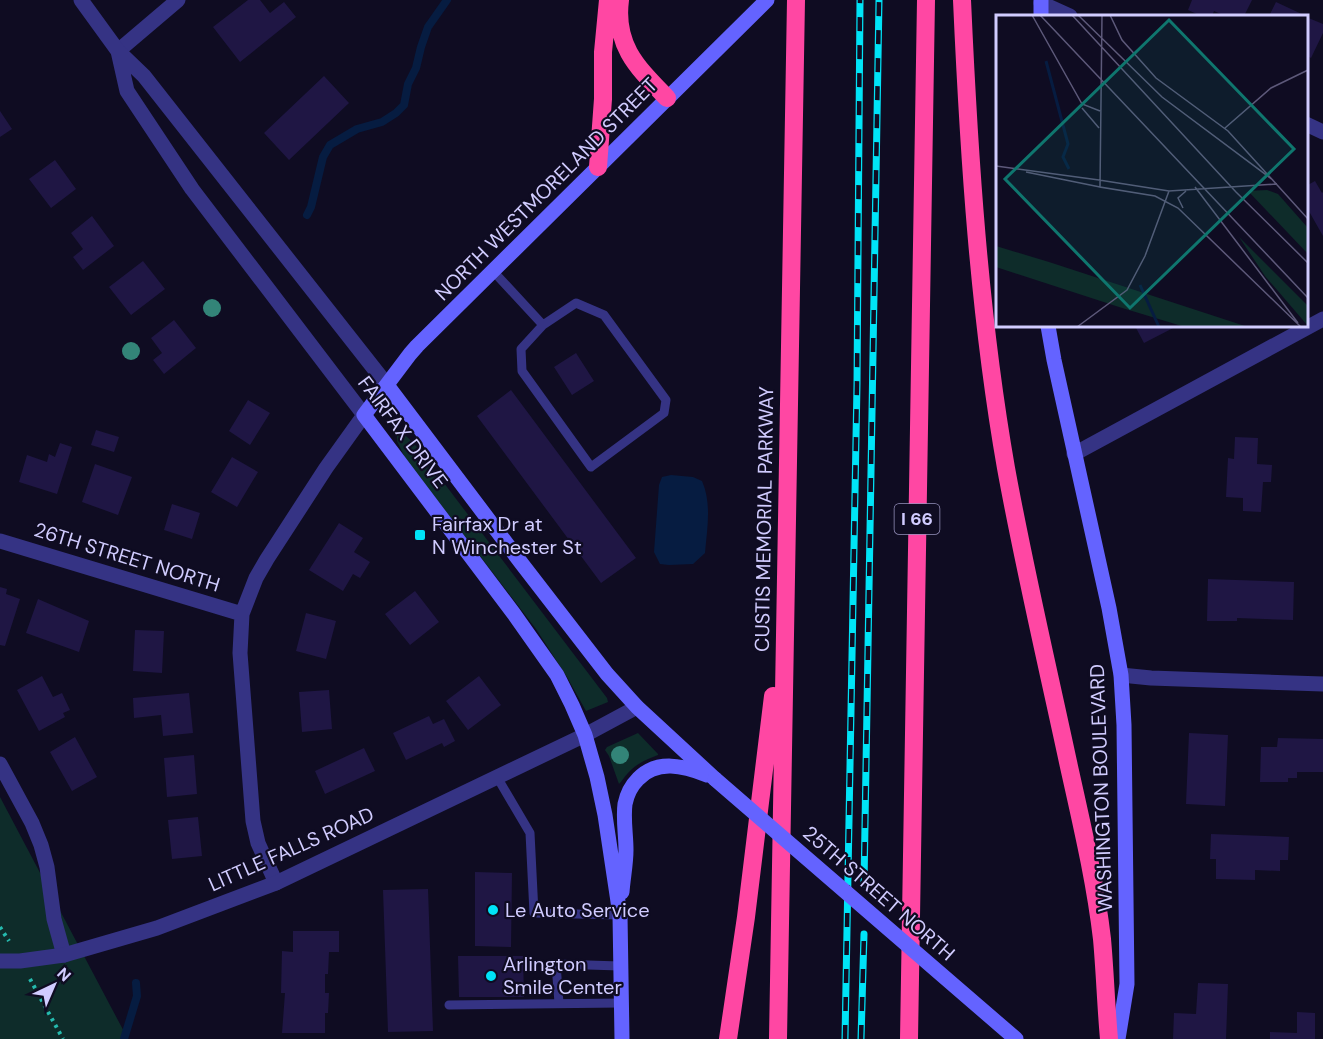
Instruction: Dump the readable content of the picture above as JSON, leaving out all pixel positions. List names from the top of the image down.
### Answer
{
  "streets": {
    "highway": ["CUSTIS MEMORIAL PARKWAY", "I 66"],
    "main road": [
      "NORTH WESTMORELAND STREET",
      "FAIRFAX DRIVE",
      "WASHINGTON BOULEVARD",
      "25TH STREET NORTH"
    ],
    "street": ["26TH STREET NORTH", "LITTLE FALLS ROAD"]
  },
  "crossings": [
    ["NORTH WESTMORELAND STREET", "FAIRFAX DRIVE"],
    ["FAIRFAX DRIVE", "LITTLE FALLS ROAD"],
    ["FAIRFAX DRIVE", "25TH STREET NORTH"]
  ],
  "places": {
    "transit": ["Fairfax Dr at N Winchester St"],
    "other": ["Le Auto Service", "Arlington Smile Center"]
  },
  "north": "top right"
}
